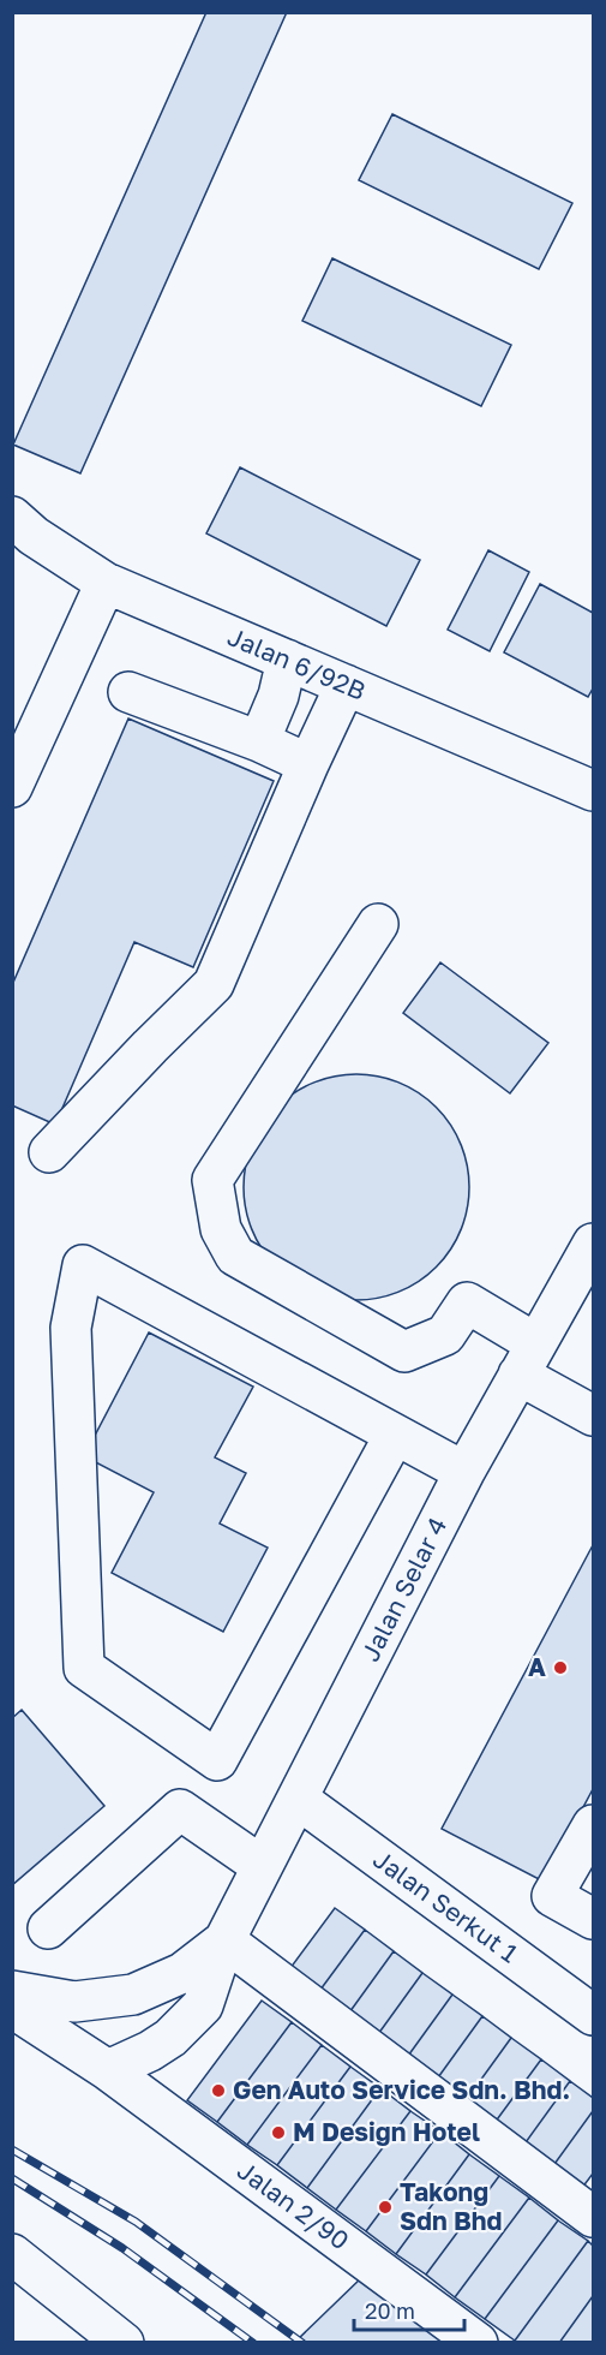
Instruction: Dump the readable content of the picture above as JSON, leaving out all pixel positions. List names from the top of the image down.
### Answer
{
  "streets": {
    "main road": [
      "Jalan 6/92B",
      "Jalan Selar 4",
      "Jalan Serkut 1",
      "Jalan 2/90"
    ]
  },
  "crossings": [
    ["Jalan Selar 4", "Jalan Serkut 1"],
    ["Jalan Selar 4", "Jalan 2/90"]
  ],
  "places": [
    "A",
    "Gen Auto Service Sdn. Bhd.",
    "M Design Hotel",
    "Takong Sdn Bhd"
  ],
  "scale_bar": "20 m"
}
